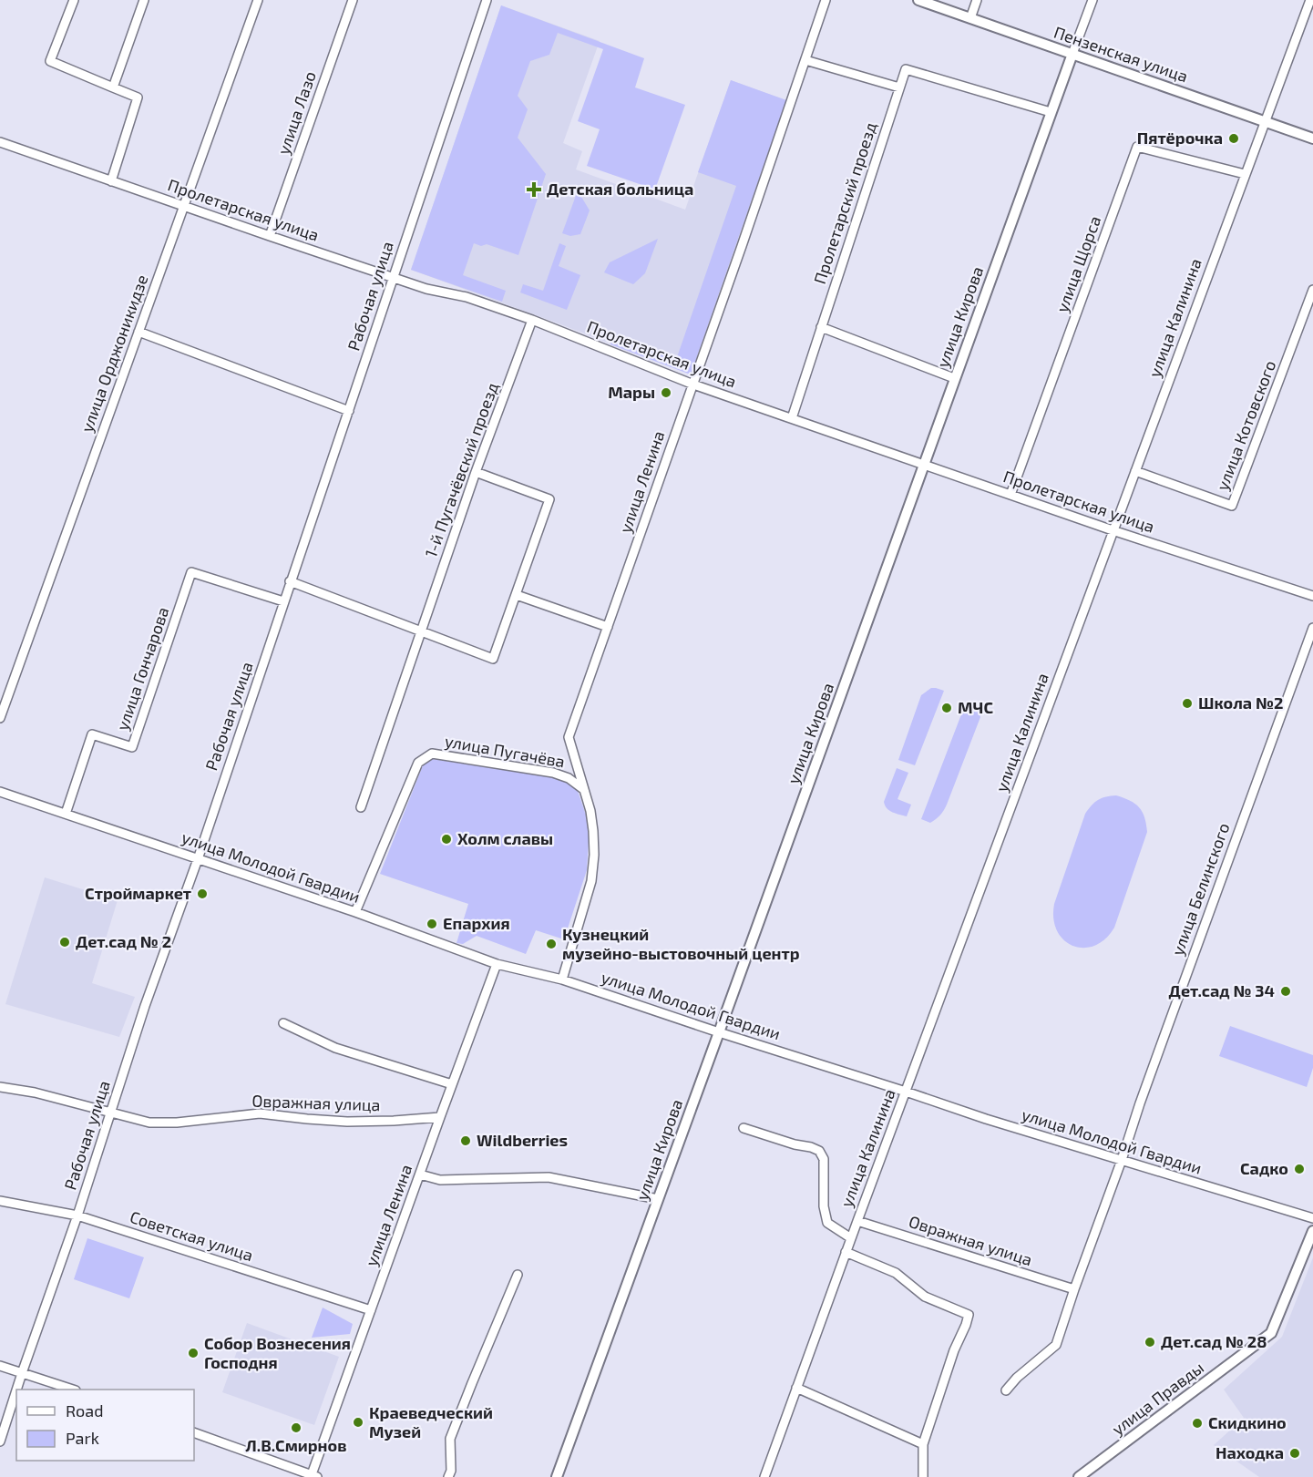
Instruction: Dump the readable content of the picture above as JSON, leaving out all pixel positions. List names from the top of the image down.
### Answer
{
  "streets": {
    "street": [
      "Пензенская улица",
      "улица Лазо",
      "Пролетарский проезд",
      "Пролетарская улица",
      "улица Щорса",
      "Рабочая улица",
      "улица Кирова",
      "улица Калинина",
      "улица Орджоникидзе",
      "улица Котовского",
      "1-й Пугачёвский проезд",
      "улица Ленина",
      "улица Гончарова",
      "улица Пугачёва",
      "улица Молодой Гвардии",
      "улица Белинского",
      "Овражная улица",
      "Советская улица",
      "улица Правды"
    ]
  },
  "crossings": [
    ["Пензенская улица", "улица Кирова"],
    ["Пензенская улица", "улица Калинина"],
    ["улица Лазо", "Пролетарская улица"],
    ["Пролетарский проезд", "Пролетарская улица"],
    ["Пролетарский проезд", "улица Кирова"],
    ["Пролетарская улица", "улица Щорса"],
    ["Пролетарская улица", "Рабочая улица"],
    ["Пролетарская улица", "улица Кирова"],
    ["Пролетарская улица", "улица Калинина"],
    ["Пролетарская улица", "улица Орджоникидзе"],
    ["Пролетарская улица", "1-й Пугачёвский проезд"],
    ["Пролетарская улица", "улица Ленина"],
    ["улица Щорса", "улица Калинина"],
    ["Рабочая улица", "улица Гончарова"],
    ["Рабочая улица", "улица Молодой Гвардии"],
    ["Рабочая улица", "Овражная улица"],
    ["Рабочая улица", "Советская улица"],
    ["улица Кирова", "улица Молодой Гвардии"],
    ["улица Калинина", "улица Котовского"],
    ["улица Калинина", "улица Молодой Гвардии"],
    ["улица Калинина", "Овражная улица"],
    ["улица Ленина", "улица Пугачёва"],
    ["улица Ленина", "улица Молодой Гвардии"],
    ["улица Ленина", "Овражная улица"],
    ["улица Ленина", "Советская улица"],
    ["улица Гончарова", "улица Молодой Гвардии"],
    ["улица Пугачёва", "улица Молодой Гвардии"],
    ["улица Молодой Гвардии", "улица Белинского"],
    ["улица Белинского", "Овражная улица"]
  ],
  "places": {
    "other": [
      "Пятёрочка",
      "Мары",
      "Школа №2",
      "МЧС",
      "Холм славы",
      "Строймаркет",
      "Епархия",
      "Дет.сад № 2",
      "Кузнецкий музейно-выстовочный центр",
      "Дет.сад № 34",
      "Wildberries",
      "Садко",
      "Дет.сад № 28",
      "Собор Вознесения Господня",
      "Краеведческий Музей",
      "Скидкино",
      "Л.В.Смирнов",
      "Находка"
    ],
    "health": ["Детская больница"]
  },
  "legend": ["Road", "Park"]
}
